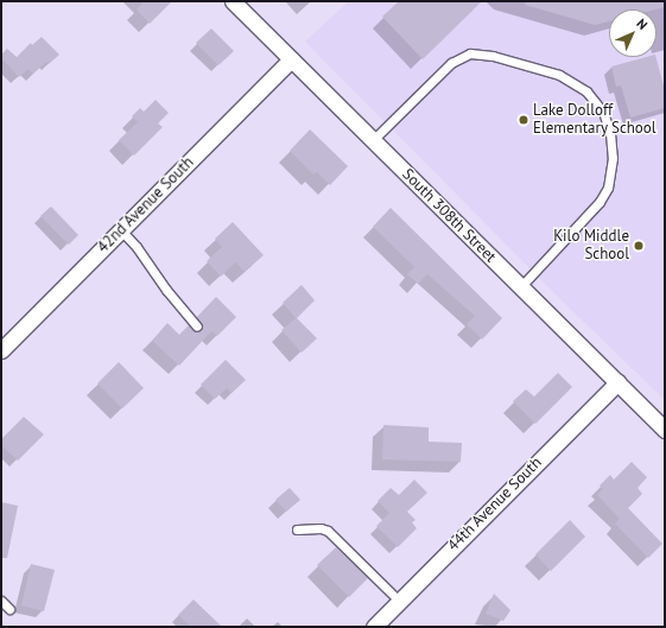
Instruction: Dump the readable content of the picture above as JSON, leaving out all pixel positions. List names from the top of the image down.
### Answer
{
  "streets": {
    "street": ["42nd Avenue South", "South 308th Street", "44th Avenue South"]
  },
  "crossings": [
    ["42nd Avenue South", "South 308th Street"],
    ["South 308th Street", "44th Avenue South"]
  ],
  "places": ["Lake Dolloff Elementary School", "Kilo Middle School"],
  "north": "top right"
}
